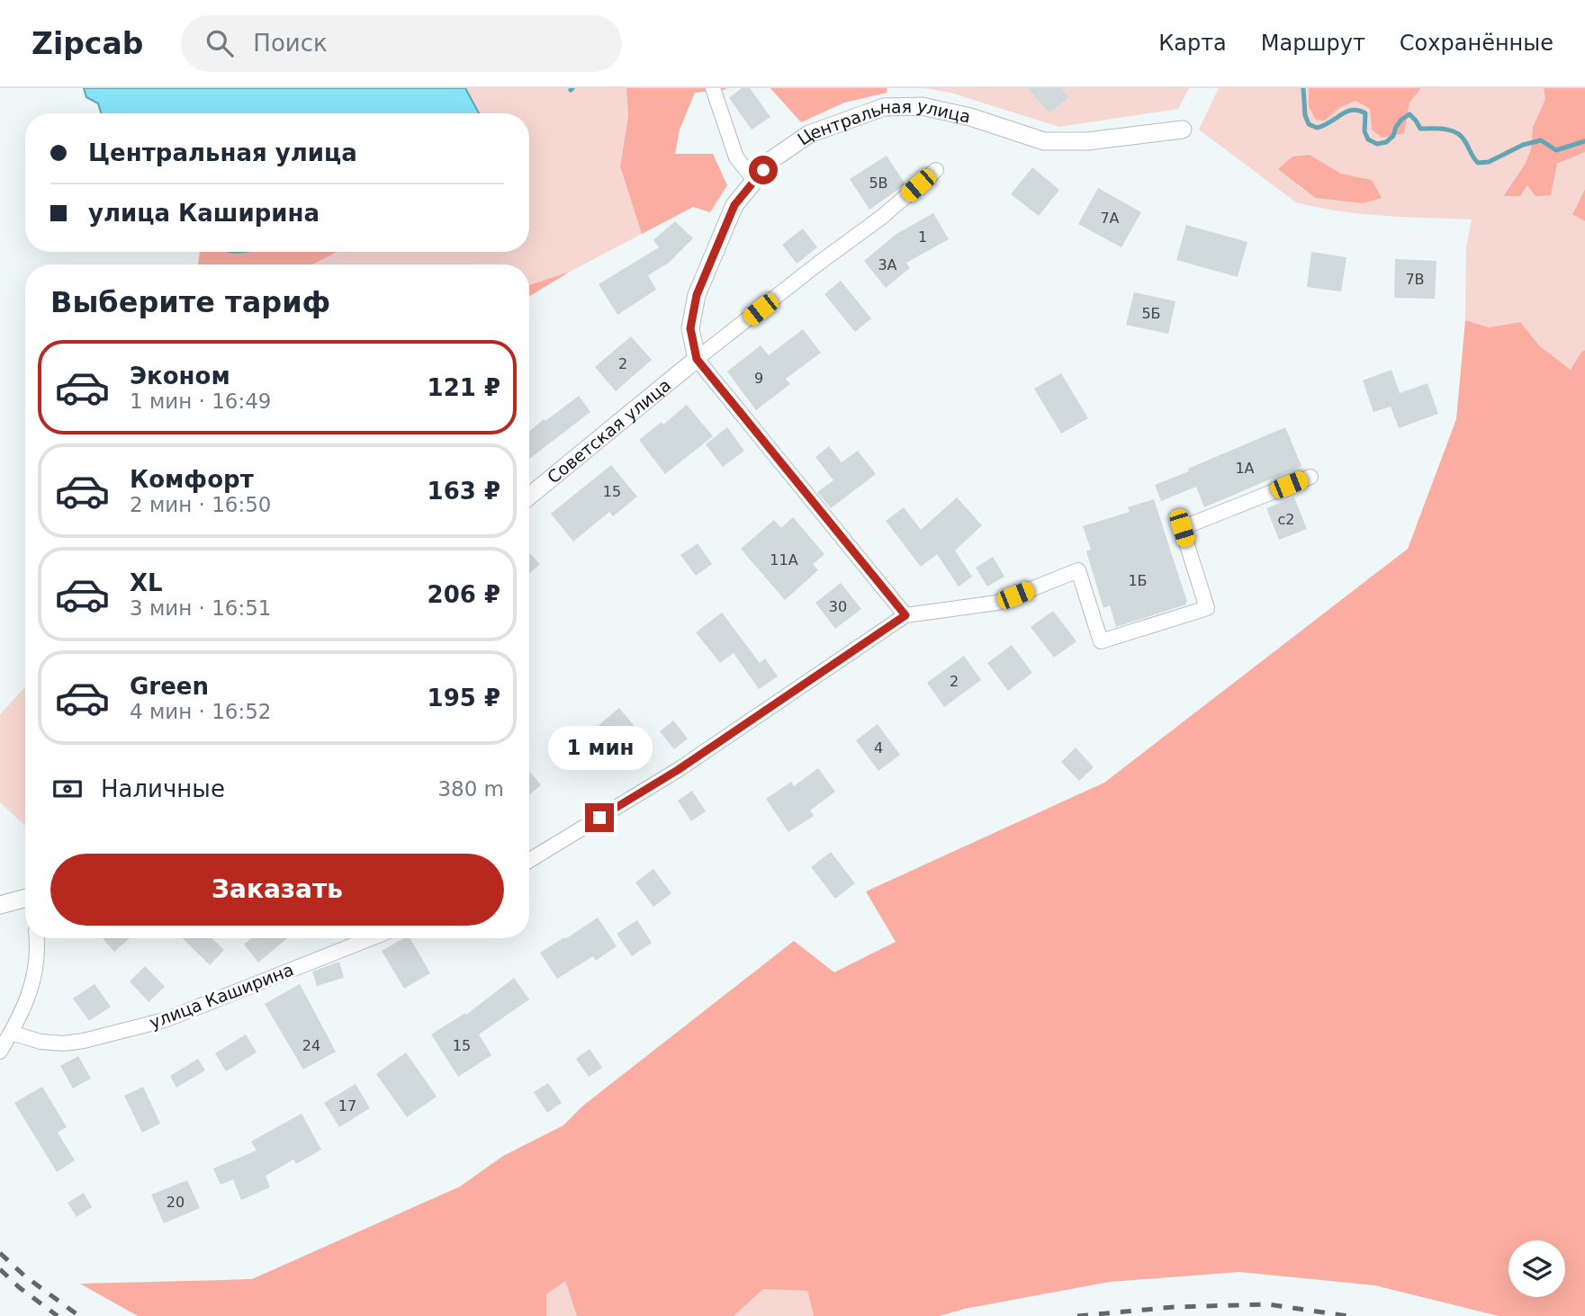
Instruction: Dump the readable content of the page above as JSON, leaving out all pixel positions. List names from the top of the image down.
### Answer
{
  "streets": {
    "street": ["Центральная улица", "Советская улица", "улица Каширина"]
  },
  "crossings": [
    ["Центральная улица", "Советская улица"]
  ],
  "house_numbers": [
    "5В",
    "7А",
    "1",
    "3А",
    "7В",
    "5Б",
    "2",
    "9",
    "1А",
    "15",
    "с2",
    "11А",
    "1Б",
    "30",
    "2",
    "4",
    "24",
    "15",
    "17",
    "20"
  ],
  "page": {
    "header": "Zipcab",
    "search": "Поиск",
    "nav": ["Карта", "Маршрут", "Сохранённые"],
    "banner": ["Центральная улица", "улица Каширина"],
    "heading": "Выберите тариф",
    "list": [
      {
        "name": "Эконом",
        "note": "1 мин · 16:49",
        "value": "121 ₽"
      },
      {
        "name": "Комфорт",
        "note": "2 мин · 16:50",
        "value": "163 ₽"
      },
      {
        "name": "XL",
        "note": "3 мин · 16:51",
        "value": "206 ₽"
      },
      {
        "name": "Green",
        "note": "4 мин · 16:52",
        "value": "195 ₽"
      }
    ],
    "bubble": "1 мин",
    "pay": ["Наличные", "380 m"],
    "buttons": "Заказать"
  }
}
